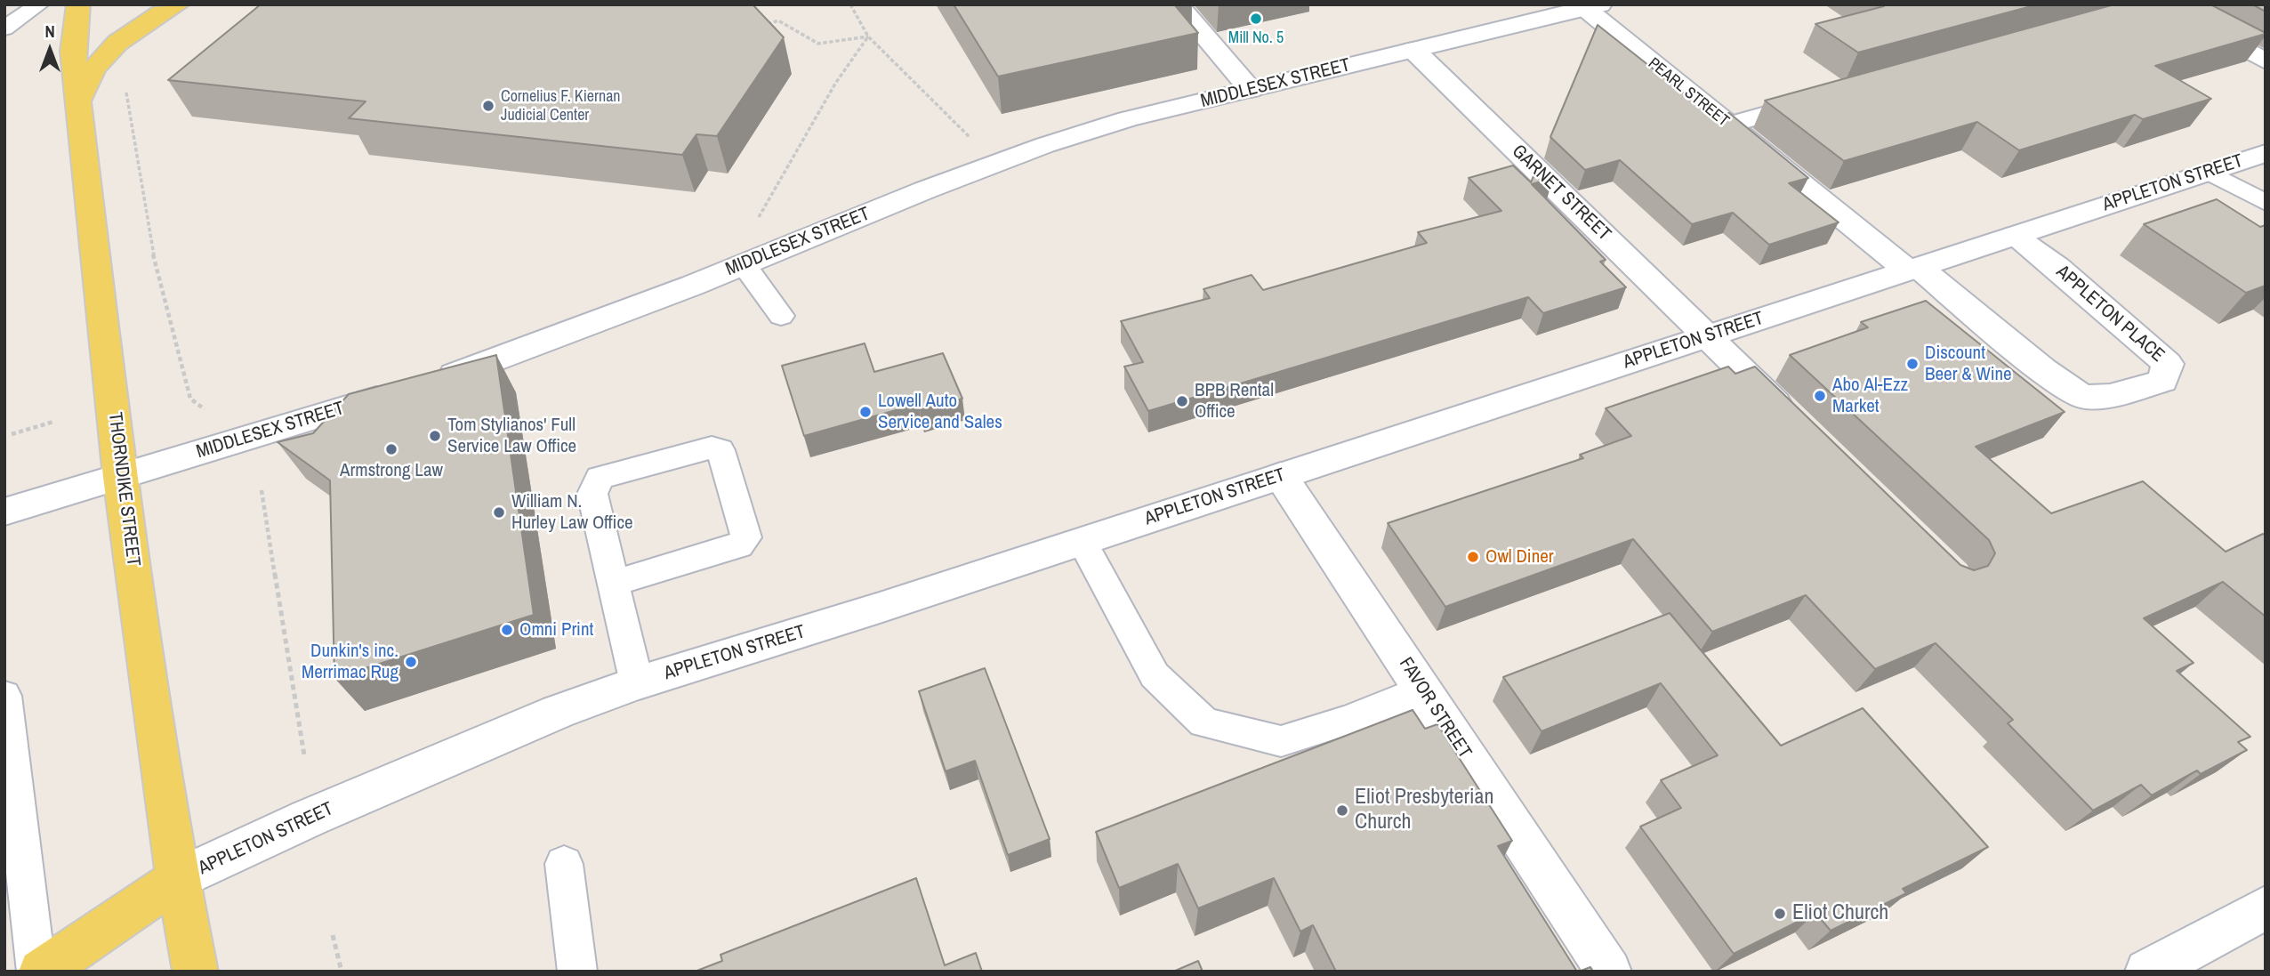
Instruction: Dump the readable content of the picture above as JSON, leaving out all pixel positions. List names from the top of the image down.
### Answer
{
  "streets": {
    "main road": [
      "MIDDLESEX STREET",
      "PEARL STREET",
      "APPLETON STREET",
      "GARNET STREET",
      "APPLETON PLACE",
      "THORNDIKE STREET",
      "FAVOR STREET"
    ]
  },
  "crossings": [
    ["MIDDLESEX STREET", "PEARL STREET"],
    ["MIDDLESEX STREET", "GARNET STREET"],
    ["MIDDLESEX STREET", "THORNDIKE STREET"],
    ["PEARL STREET", "APPLETON STREET"],
    ["PEARL STREET", "APPLETON PLACE"],
    ["APPLETON STREET", "GARNET STREET"],
    ["APPLETON STREET", "APPLETON PLACE"],
    ["APPLETON STREET", "THORNDIKE STREET"],
    ["APPLETON STREET", "FAVOR STREET"]
  ],
  "places": [
    "Mill No. 5",
    "Cornelius F. Kiernan Judicial Center",
    "Discount Beer & Wine",
    "Abo Al-Ezz Market",
    "BPB Rental Office",
    "Lowell Auto Service and Sales",
    "Tom Stylianos' Full Service Law Office",
    "Armstrong Law",
    "William N. Hurley Law Office",
    "Owl Diner",
    "Omni Print",
    "Dunkin's inc. Merrimac Rug",
    "Eliot Presbyterian Church",
    "Eliot Church"
  ],
  "north": "top"
}
